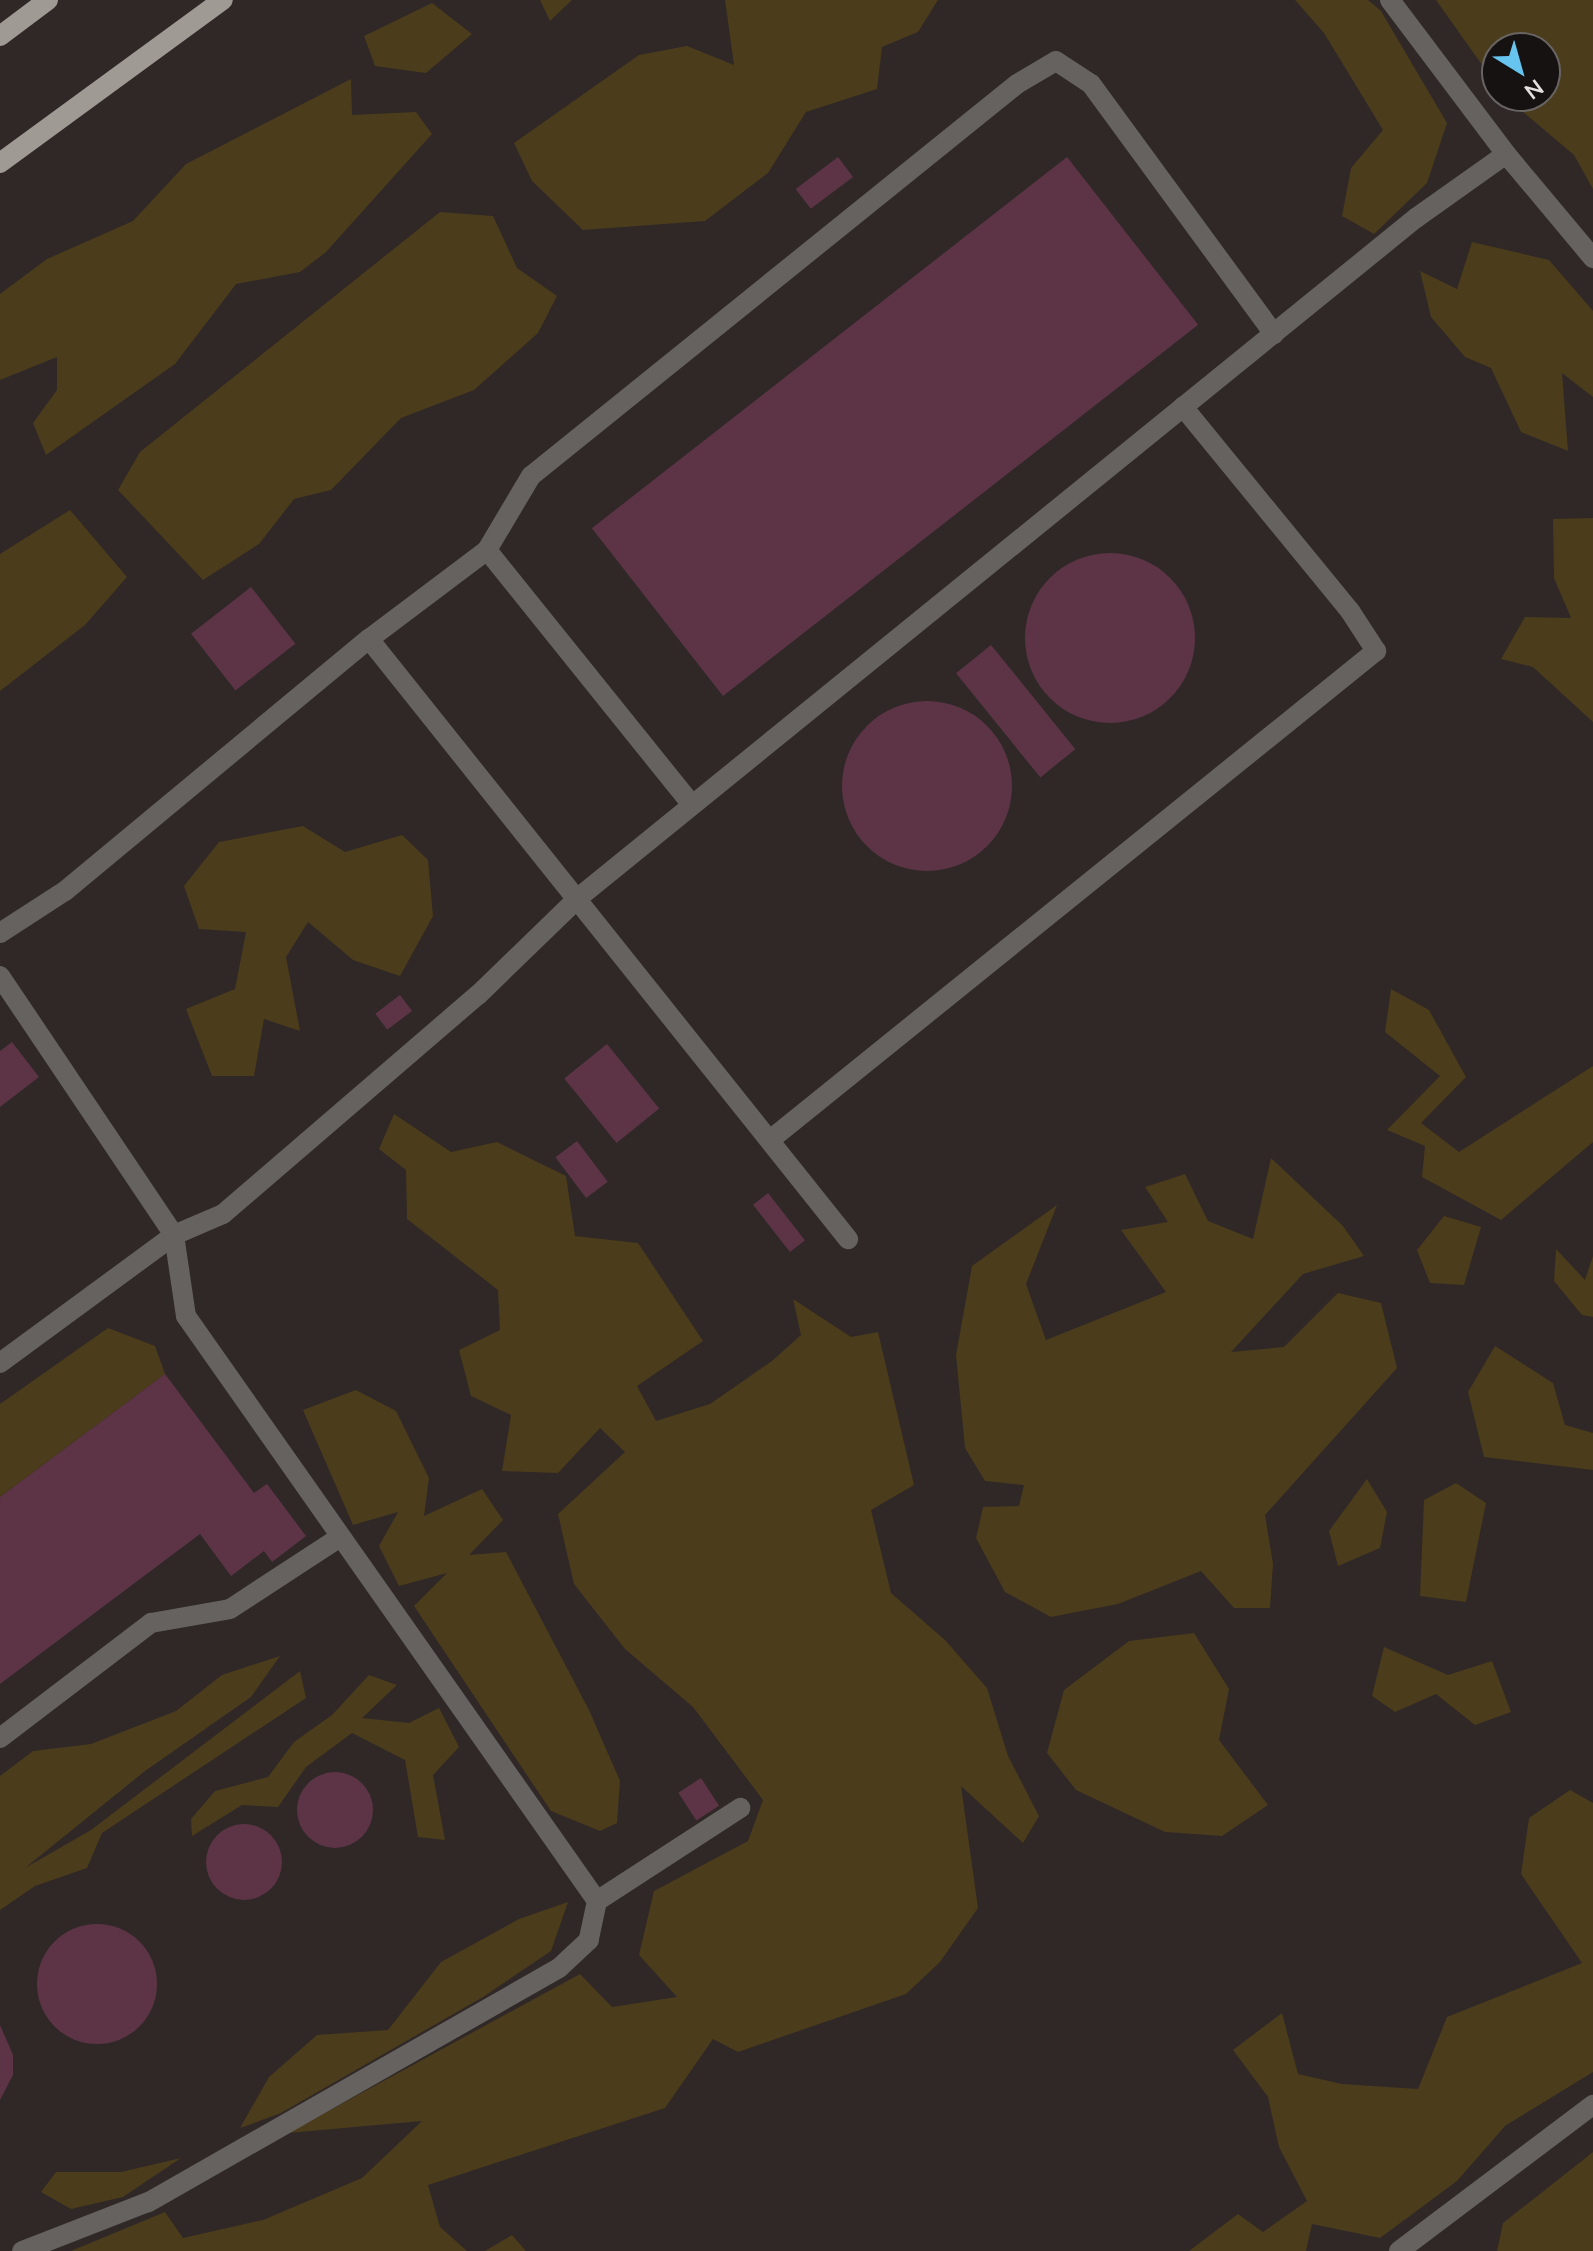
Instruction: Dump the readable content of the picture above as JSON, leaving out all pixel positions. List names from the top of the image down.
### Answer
{
  "north": "bottom right"
}
